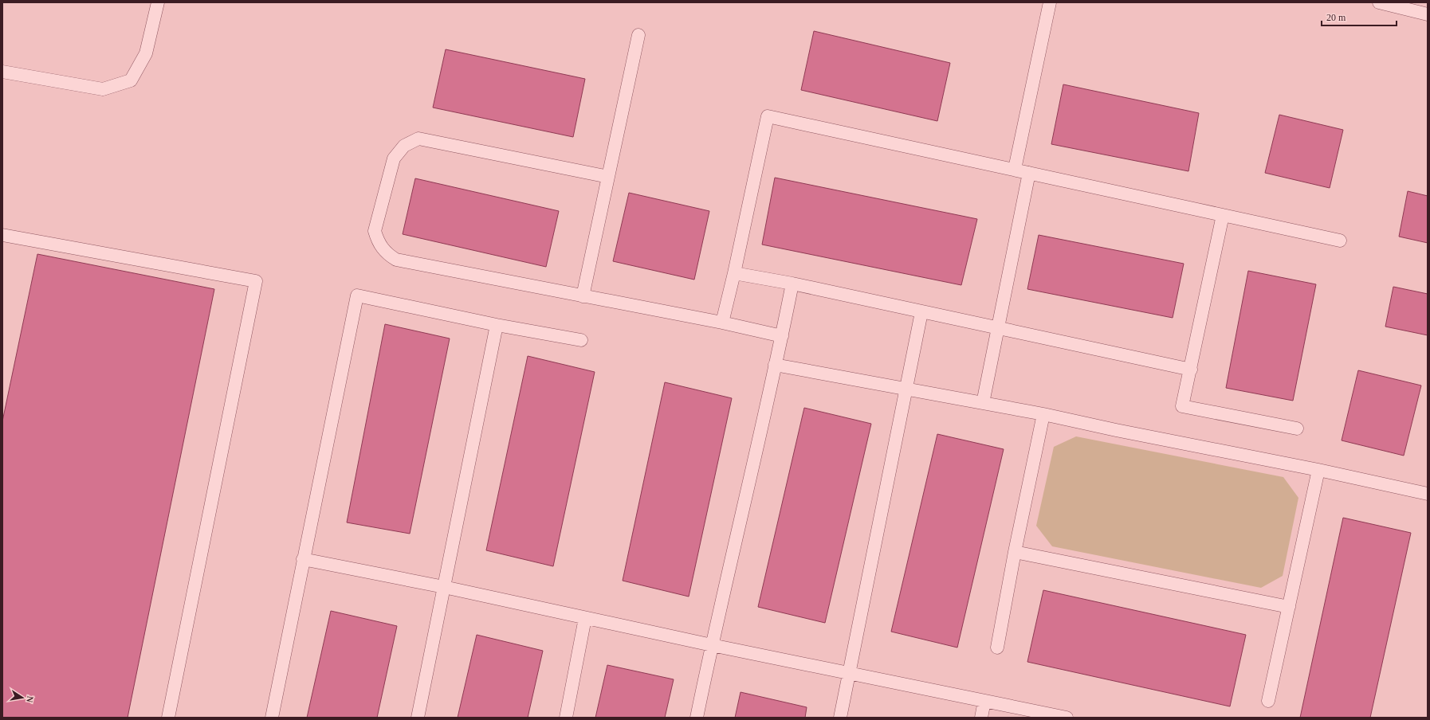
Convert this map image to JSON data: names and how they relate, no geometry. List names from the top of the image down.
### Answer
{
  "scale_bar": "20 m",
  "north": "right"
}
